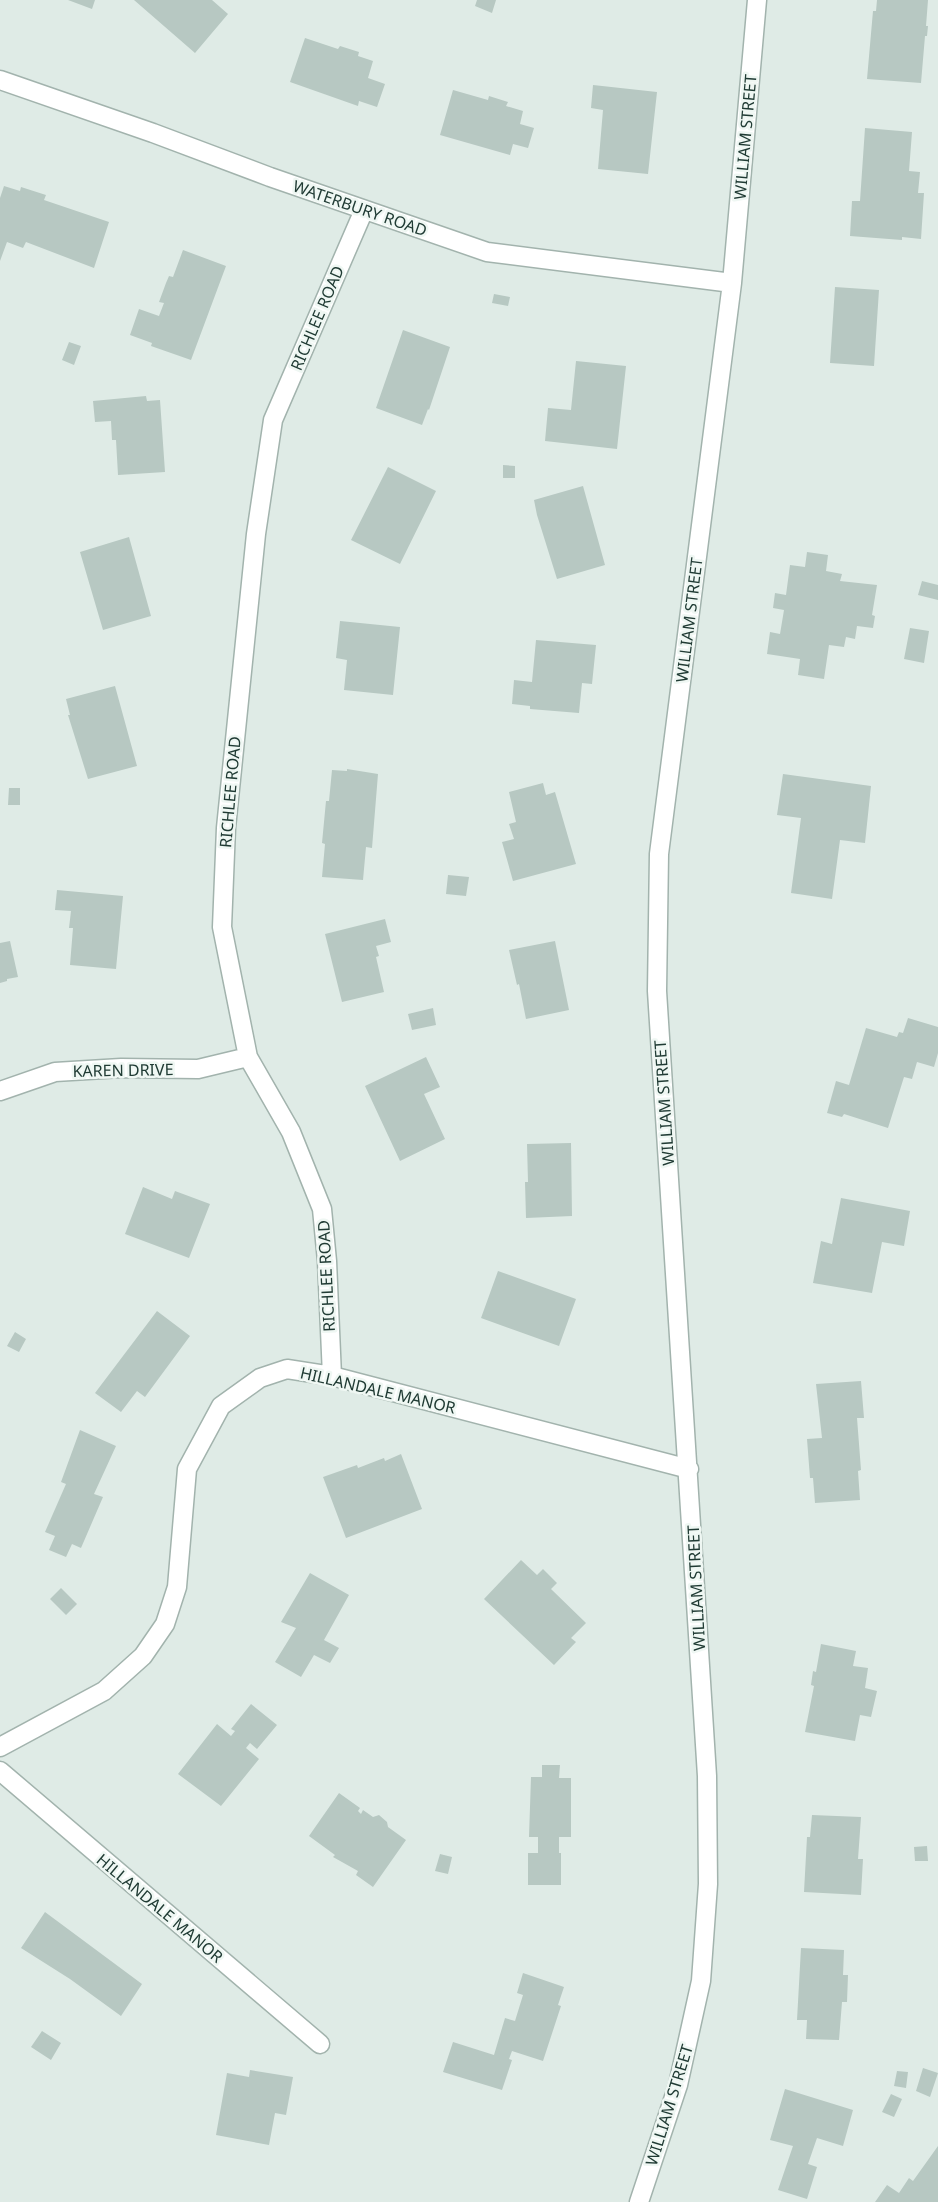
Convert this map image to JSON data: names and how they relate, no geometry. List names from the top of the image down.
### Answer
{
  "streets": {
    "street": [
      "WILLIAM STREET",
      "WATERBURY ROAD",
      "RICHLEE ROAD",
      "KAREN DRIVE",
      "HILLANDALE MANOR"
    ]
  },
  "crossings": [
    ["WILLIAM STREET", "WATERBURY ROAD"],
    ["WILLIAM STREET", "HILLANDALE MANOR"],
    ["WATERBURY ROAD", "RICHLEE ROAD"],
    ["RICHLEE ROAD", "KAREN DRIVE"],
    ["RICHLEE ROAD", "HILLANDALE MANOR"]
  ]
}
